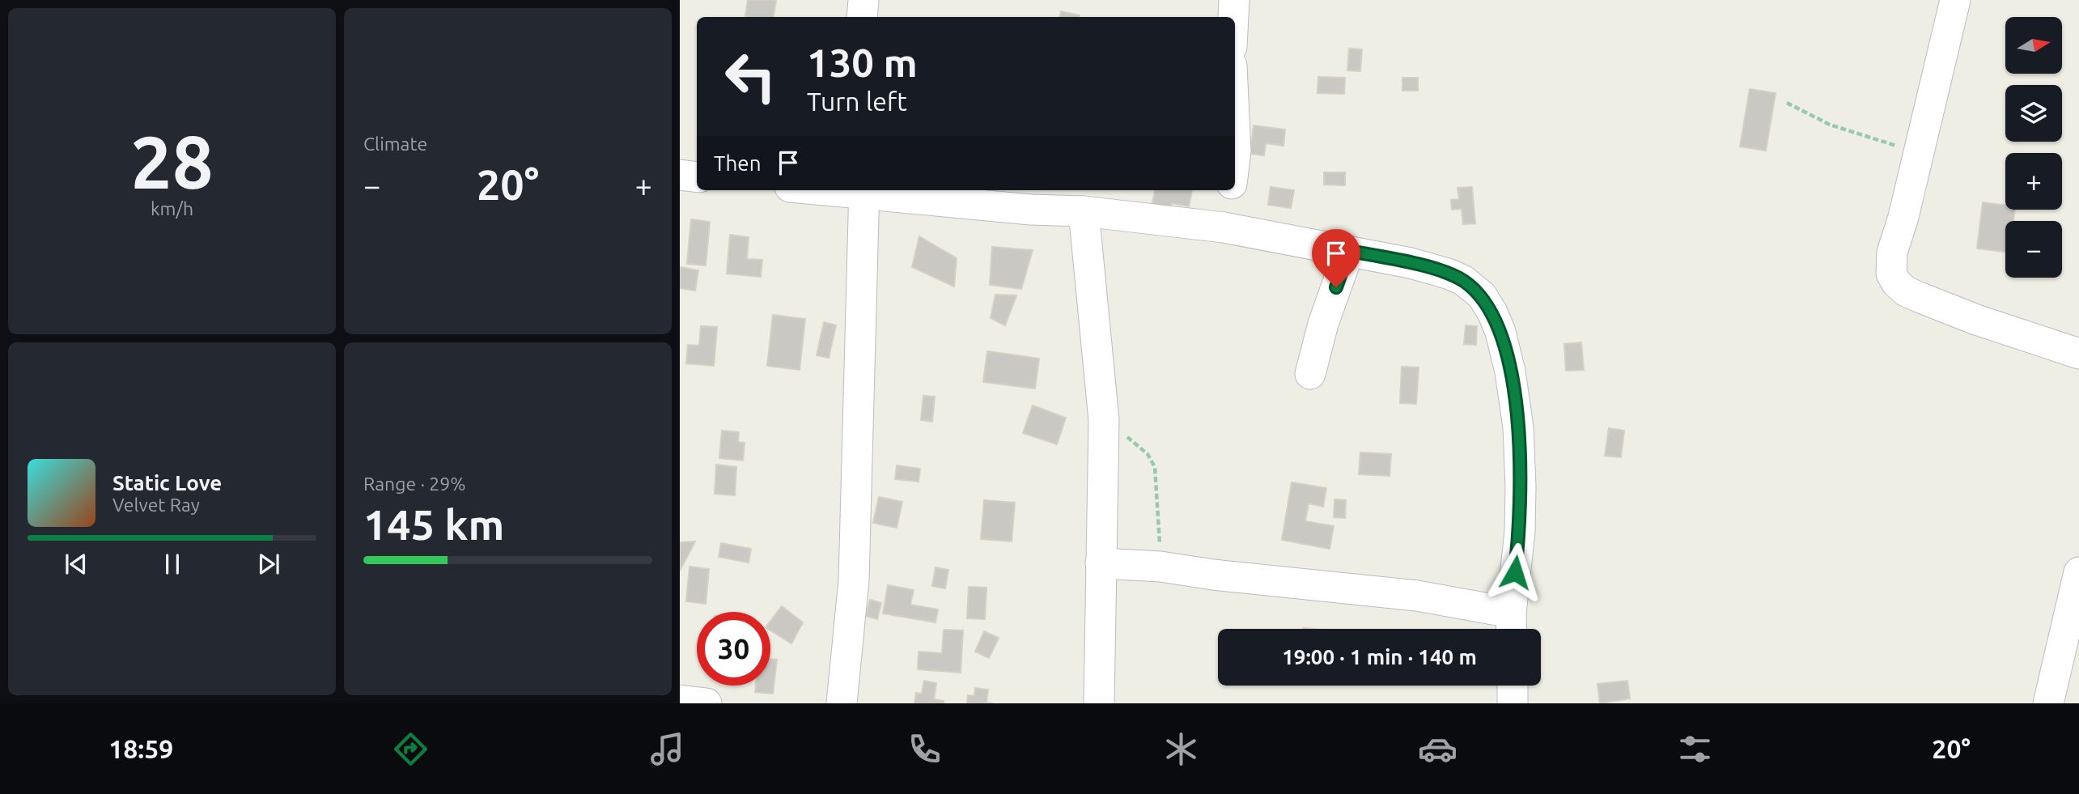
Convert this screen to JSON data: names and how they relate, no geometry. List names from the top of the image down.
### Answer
{
  "north": "right",
  "page": {
    "tile": [
      ["28", "km/h"],
      "Climate",
      ["Range · 29%", "145 km"]
    ],
    "map_buttons": ["+", "−"],
    "turn": ["130 m", "Turn left"],
    "then": "Then",
    "heat": ["−", "20°", "+"],
    "song": ["Static Love", "Velvet Ray"],
    "limit": "30",
    "trip": "19:00 · 1 min · 140 m",
    "tabs": ["18:59", "20°"]
  }
}
